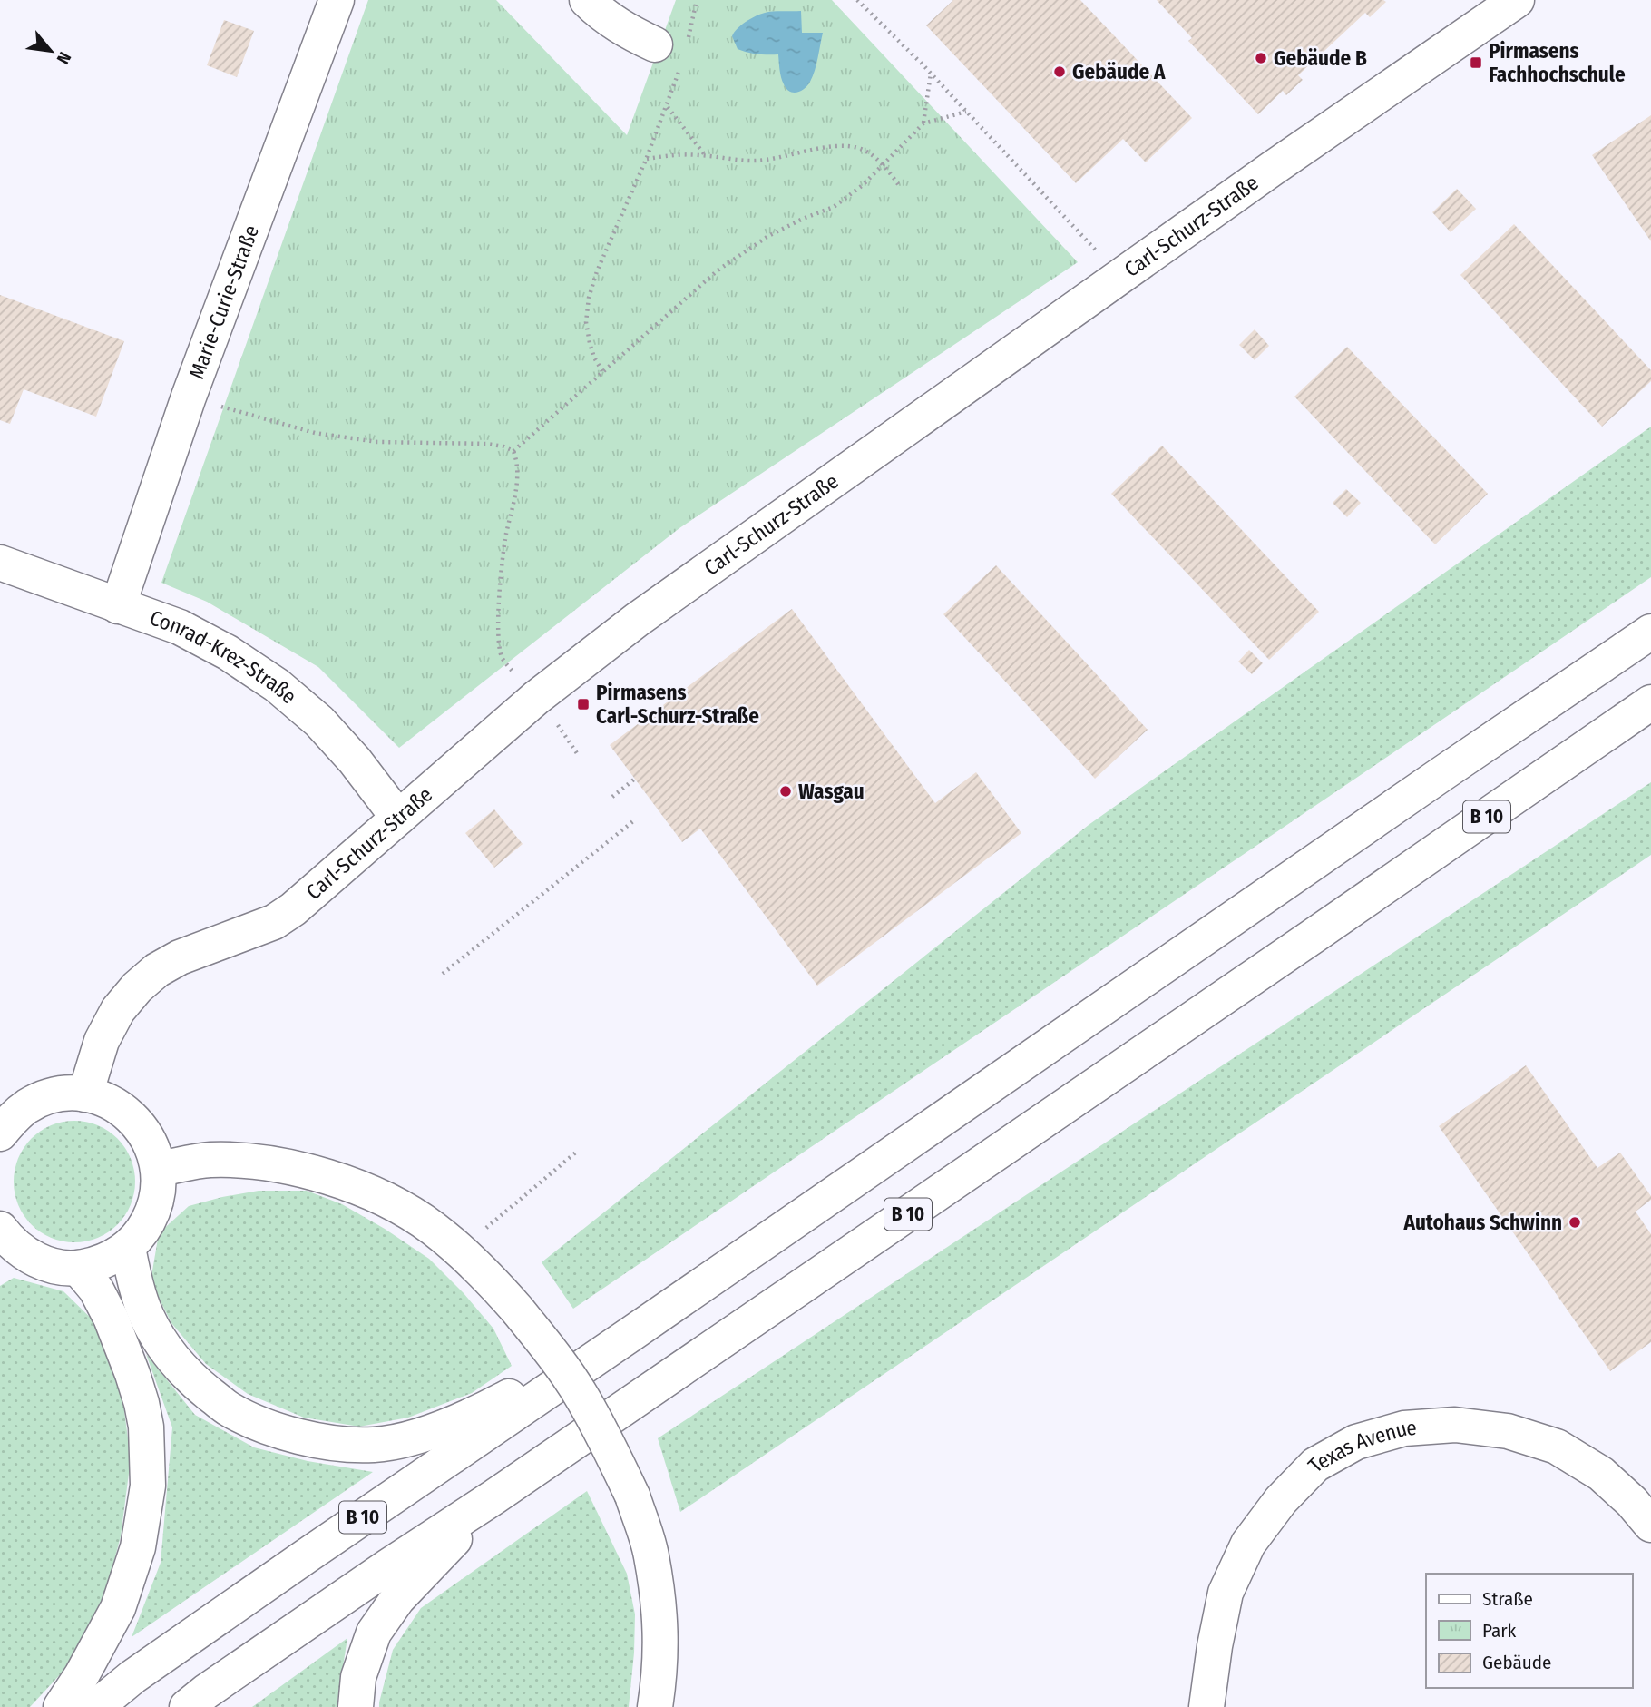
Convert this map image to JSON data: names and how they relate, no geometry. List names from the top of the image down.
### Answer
{
  "streets": {
    "main road": [
      "Carl-Schurz-Straße",
      "Marie-Curie-Straße",
      "Conrad-Krez-Straße",
      "B 10",
      "Texas Avenue"
    ]
  },
  "crossings": [
    ["Carl-Schurz-Straße", "Conrad-Krez-Straße"],
    ["Marie-Curie-Straße", "Conrad-Krez-Straße"]
  ],
  "places": {
    "other": [
      "Gebäude B",
      "Gebäude A",
      "Wasgau",
      "Autohaus Schwinn"
    ],
    "transit": ["Pirmasens Fachhochschule", "Pirmasens Carl-Schurz-Straße"]
  },
  "legend": ["Straße", "Park", "Gebäude"],
  "north": "bottom right"
}
